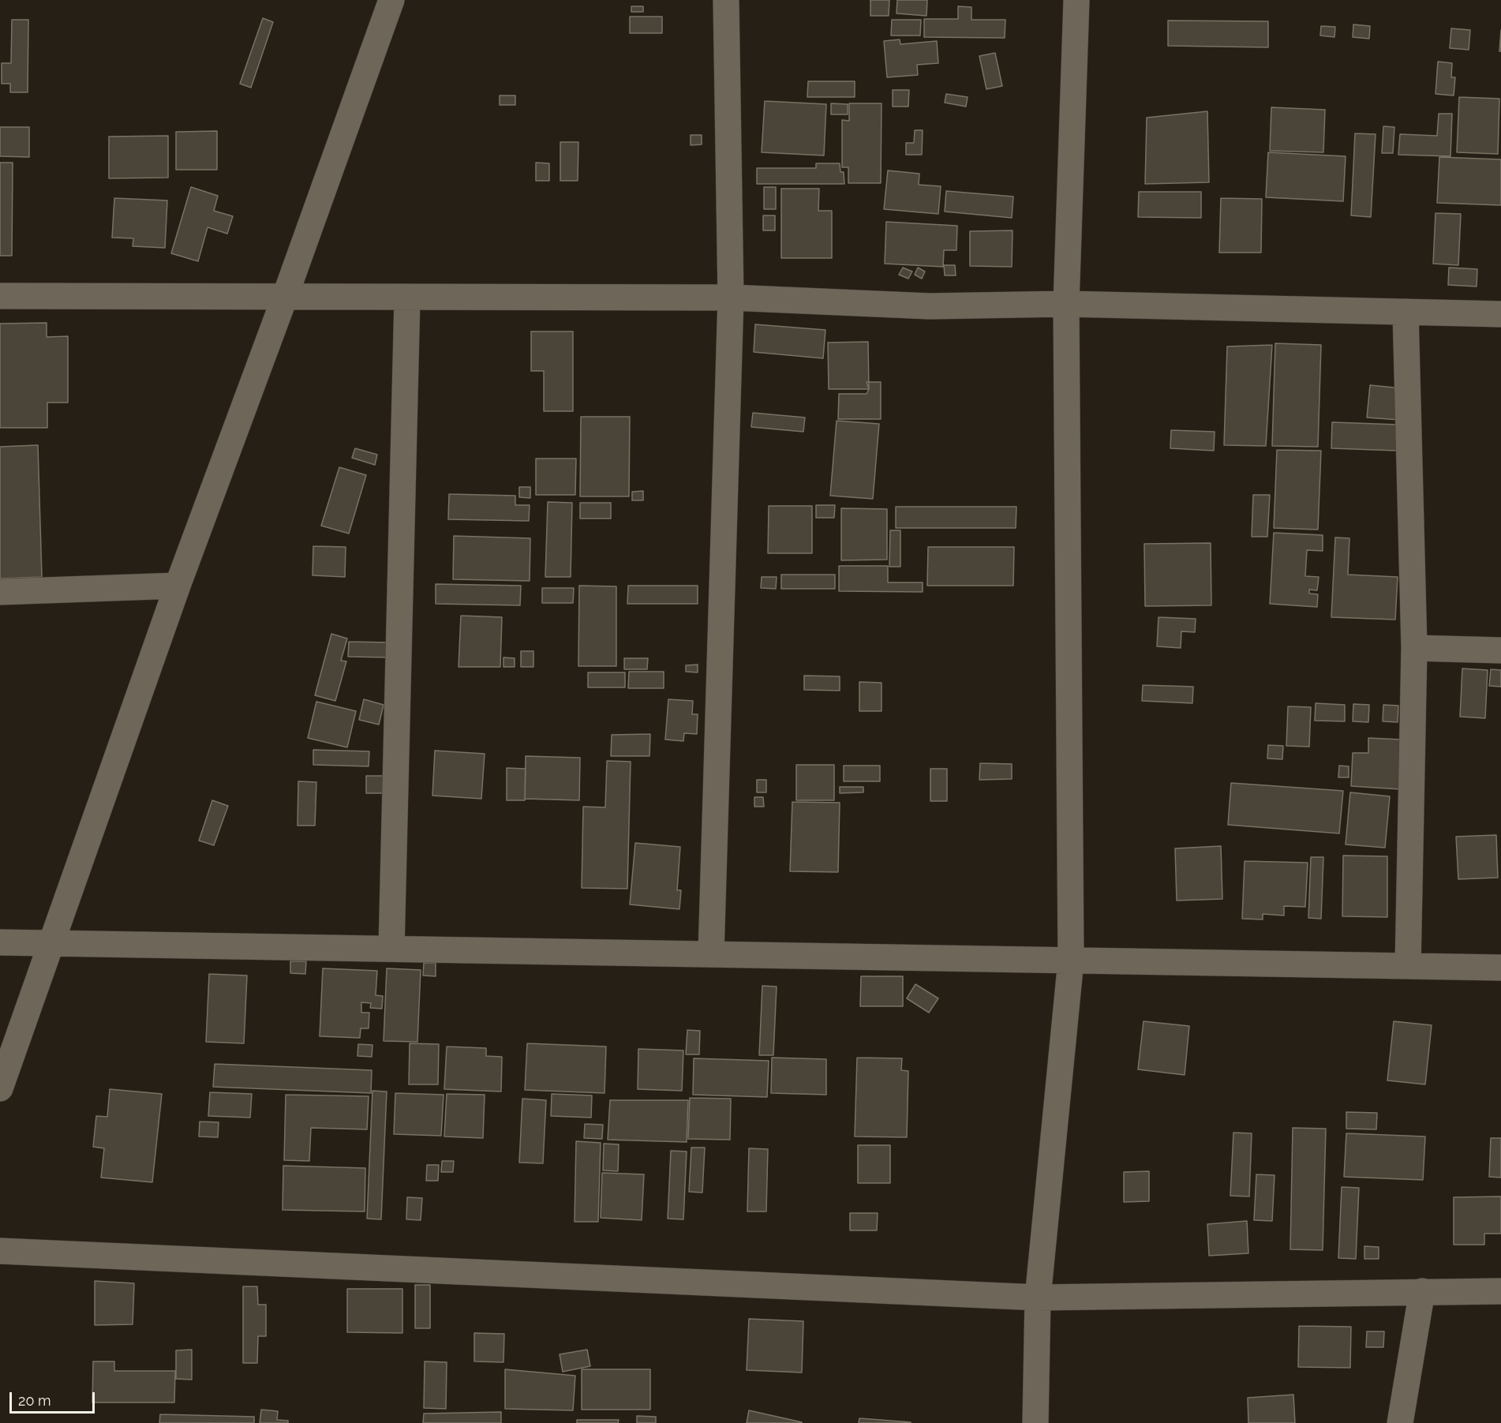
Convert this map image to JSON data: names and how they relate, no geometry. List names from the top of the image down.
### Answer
{
  "scale_bar": "20 m"
}
